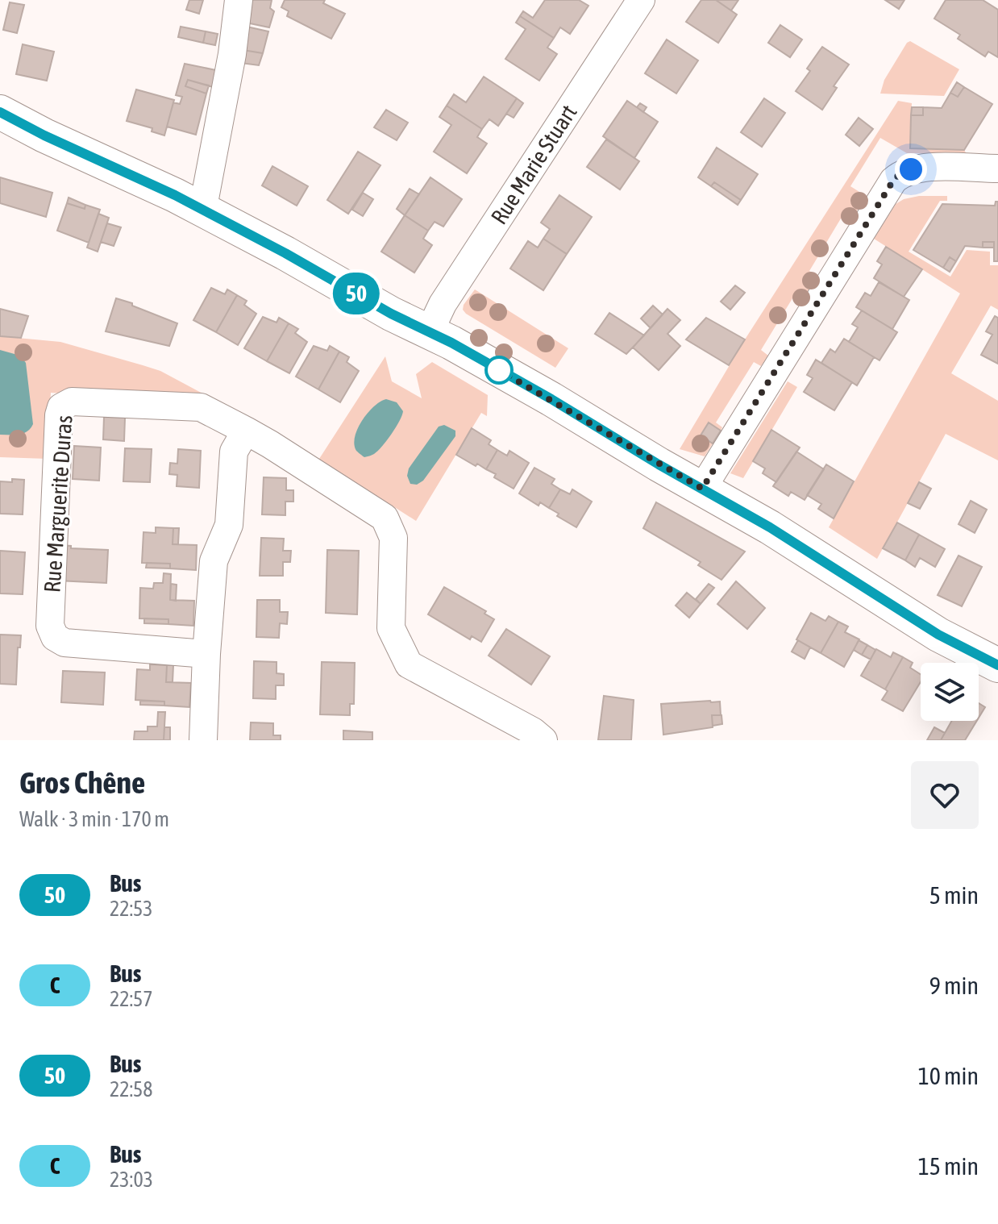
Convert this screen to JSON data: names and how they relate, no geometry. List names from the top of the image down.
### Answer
{
  "streets": {
    "street": ["Rue Marie Stuart", "Rue Marguerite Duras"]
  },
  "lines": ["bus line 50"],
  "page": {
    "on_map": "50",
    "heading": ["Gros Chêne", "Walk · 3 min · 170 m"],
    "list": [
      {
        "mark": "50",
        "name": "Bus",
        "note": "22:53",
        "value": "5 min"
      },
      {
        "mark": "C",
        "name": "Bus",
        "note": "22:57",
        "value": "9 min"
      },
      {
        "mark": "50",
        "name": "Bus",
        "note": "22:58",
        "value": "10 min"
      },
      {
        "mark": "C",
        "name": "Bus",
        "note": "23:03",
        "value": "15 min"
      }
    ]
  }
}
